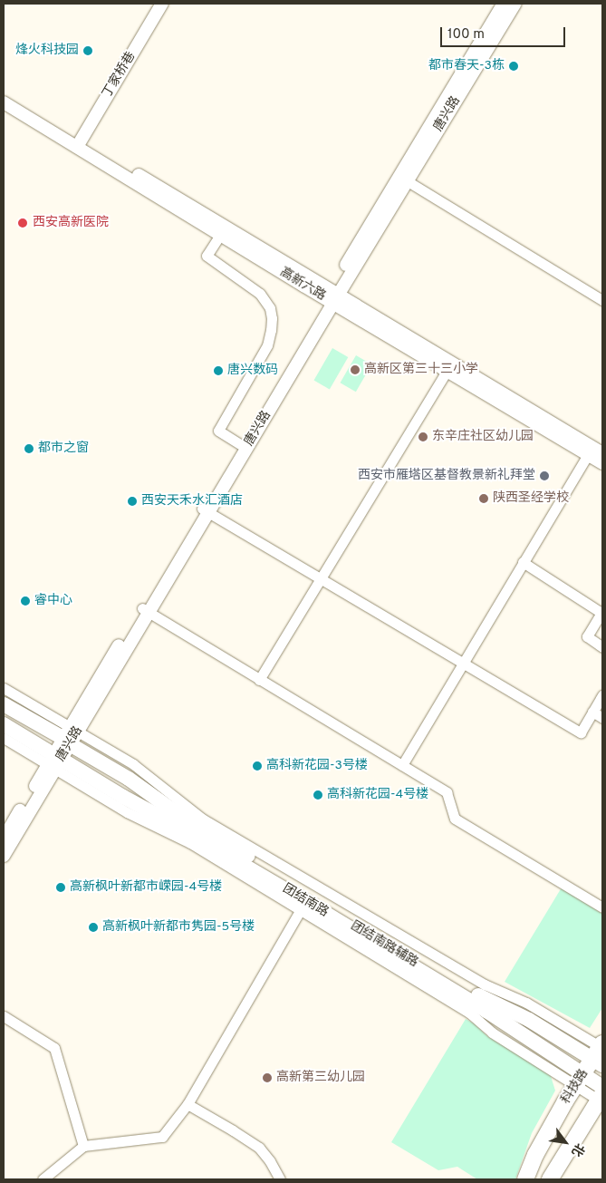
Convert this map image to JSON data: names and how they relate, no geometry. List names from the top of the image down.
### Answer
{
  "streets": {
    "main road": ["团结南路", "科技路"],
    "street": ["丁家桥巷", "唐兴路", "高新六路"]
  },
  "crossings": [
    ["丁家桥巷", "高新六路"],
    ["唐兴路", "高新六路"],
    ["唐兴路", "团结南路"],
    ["团结南路", "科技路"]
  ],
  "places": [
    "烽火科技园",
    "都市春天-3栋",
    "西安高新医院",
    "高新区第三十三小学",
    "唐兴数码",
    "东辛庄社区幼儿园",
    "都市之窗",
    "西安市雁塔区基督教景新礼拜堂",
    "陕西圣经学校",
    "西安天禾水汇酒店",
    "睿中心",
    "高科新花园-3号楼",
    "高科新花园-4号楼",
    "高新·枫叶新都市嵘园-4号楼",
    "高新·枫叶新都市隽园-5号楼",
    "高新第三幼儿园"
  ],
  "scale_bar": "100 m",
  "north": "bottom right"
}
